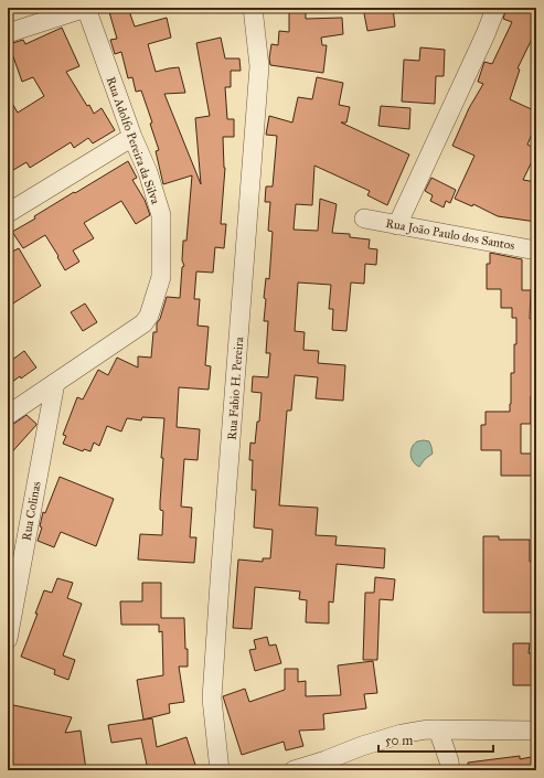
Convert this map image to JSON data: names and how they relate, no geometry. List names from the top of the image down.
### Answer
{
  "streets": {
    "street": [
      "Rua Adolfo Pereira da Silva",
      "Rua João Paulo dos Santos",
      "Rua Fabio H. Pereira",
      "Rua Colinas"
    ]
  },
  "crossings": [
    ["Rua Adolfo Pereira da Silva", "Rua Colinas"]
  ],
  "scale_bar": "50 m"
}
